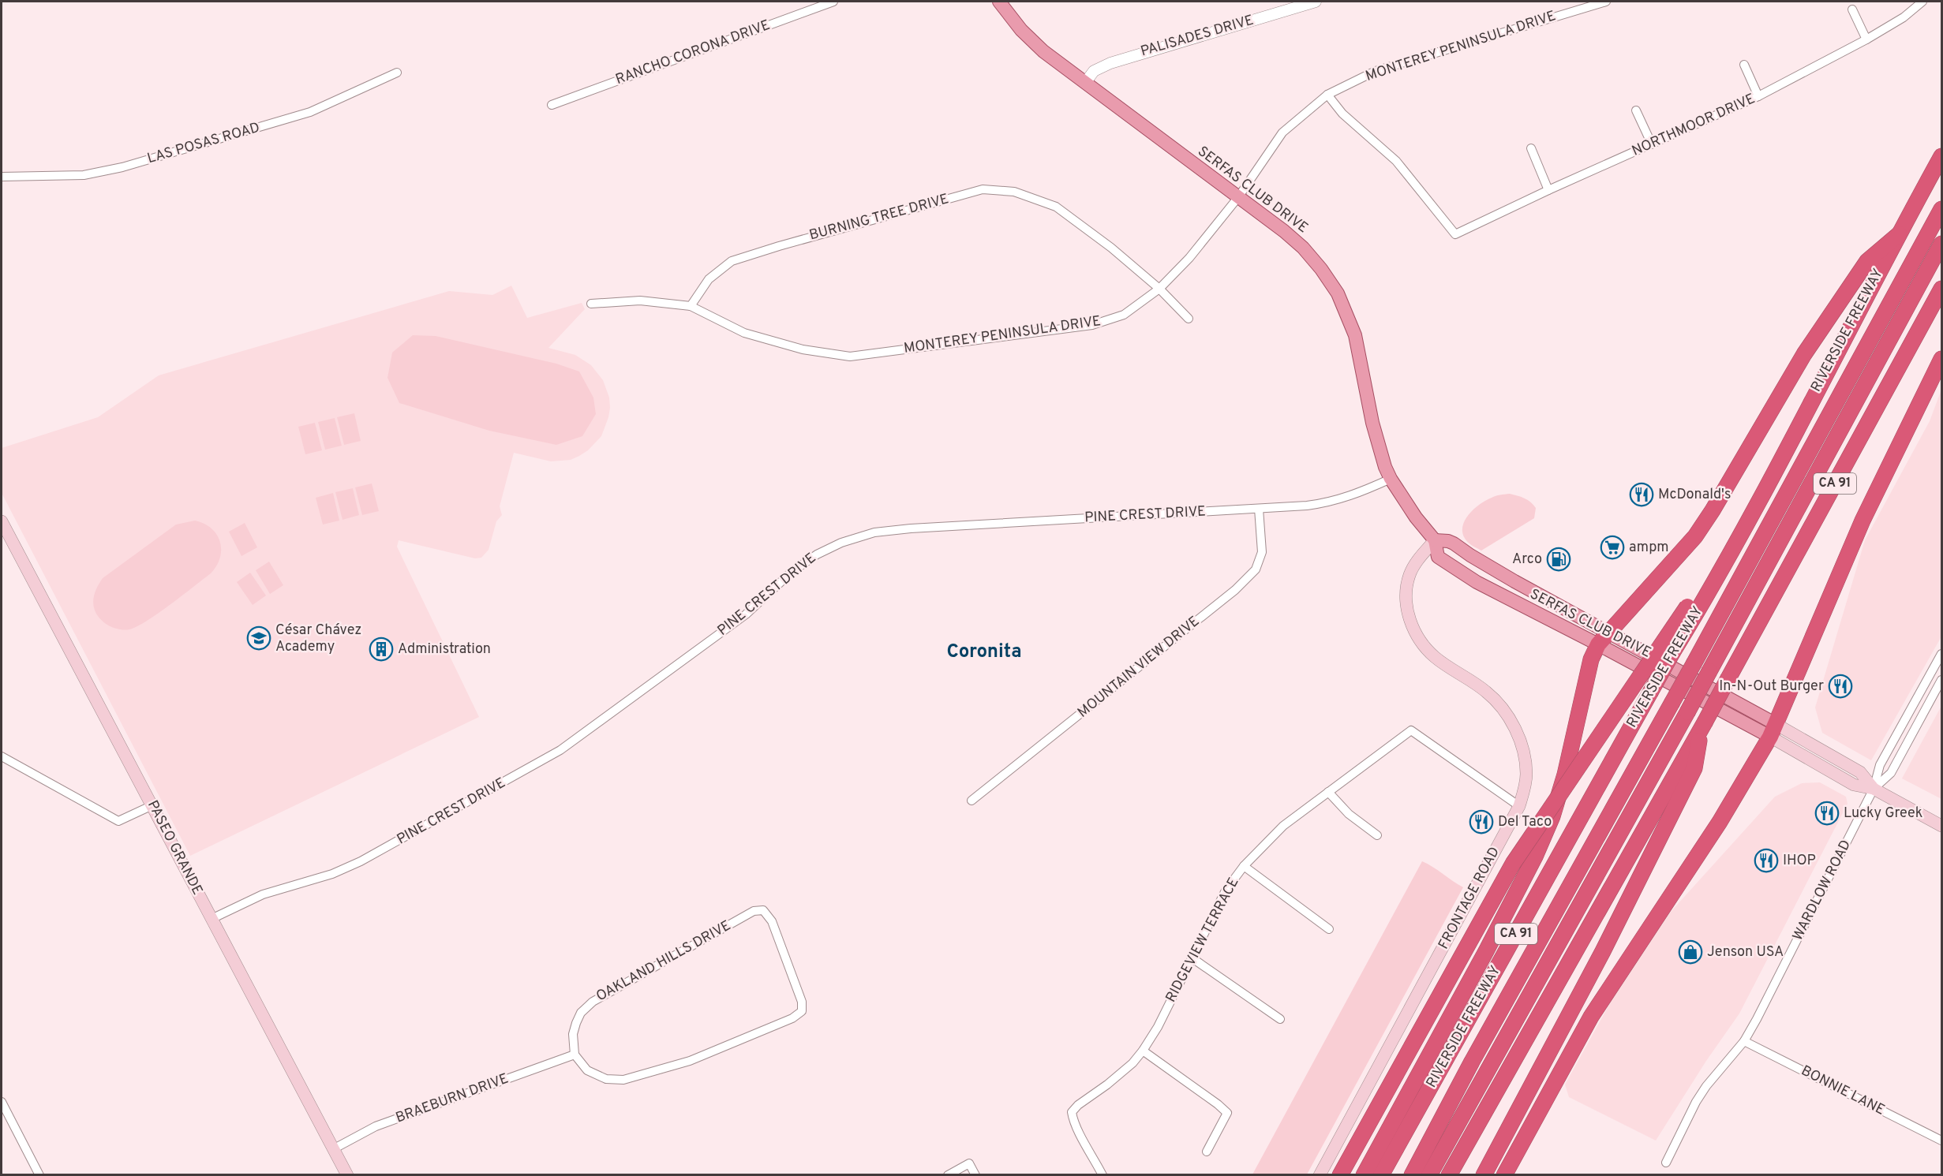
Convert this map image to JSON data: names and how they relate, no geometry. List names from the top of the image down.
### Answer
{
  "streets": {
    "highway": ["RIVERSIDE FREEWAY", "CA 91"],
    "main road": ["SERFAS CLUB DRIVE", "PASEO GRANDE", "FRONTAGE ROAD"],
    "street": [
      "PALISADES DRIVE",
      "MONTEREY PENINSULA DRIVE",
      "RANCHO CORONA DRIVE",
      "NORTHMOOR DRIVE",
      "LAS POSAS ROAD",
      "BURNING TREE DRIVE",
      "PINE CREST DRIVE",
      "MOUNTAIN VIEW DRIVE",
      "WARDLOW ROAD",
      "RIDGEVIEW TERRACE",
      "OAKLAND HILLS DRIVE",
      "BONNIE LANE",
      "BRAEBURN DRIVE"
    ]
  },
  "crossings": [
    ["PALISADES DRIVE", "SERFAS CLUB DRIVE"],
    ["MONTEREY PENINSULA DRIVE", "NORTHMOOR DRIVE"],
    ["MONTEREY PENINSULA DRIVE", "SERFAS CLUB DRIVE"],
    ["MONTEREY PENINSULA DRIVE", "BURNING TREE DRIVE"],
    ["SERFAS CLUB DRIVE", "PINE CREST DRIVE"],
    ["SERFAS CLUB DRIVE", "WARDLOW ROAD"],
    ["SERFAS CLUB DRIVE", "FRONTAGE ROAD"],
    ["PINE CREST DRIVE", "MOUNTAIN VIEW DRIVE"],
    ["PINE CREST DRIVE", "PASEO GRANDE"],
    ["PASEO GRANDE", "BRAEBURN DRIVE"],
    ["WARDLOW ROAD", "BONNIE LANE"],
    ["FRONTAGE ROAD", "RIDGEVIEW TERRACE"],
    ["OAKLAND HILLS DRIVE", "BRAEBURN DRIVE"]
  ],
  "districts": ["Coronita"],
  "places": {
    "restaurant": [
      "McDonald's",
      "In-N-Out Burger",
      "Lucky Greek",
      "Del Taco",
      "IHOP"
    ],
    "supermarket": ["ampm"],
    "fuel station": ["Arco"],
    "school or university": ["César Chávez Academy"],
    "building": ["Administration"],
    "shop": ["Jenson USA"]
  }
}
